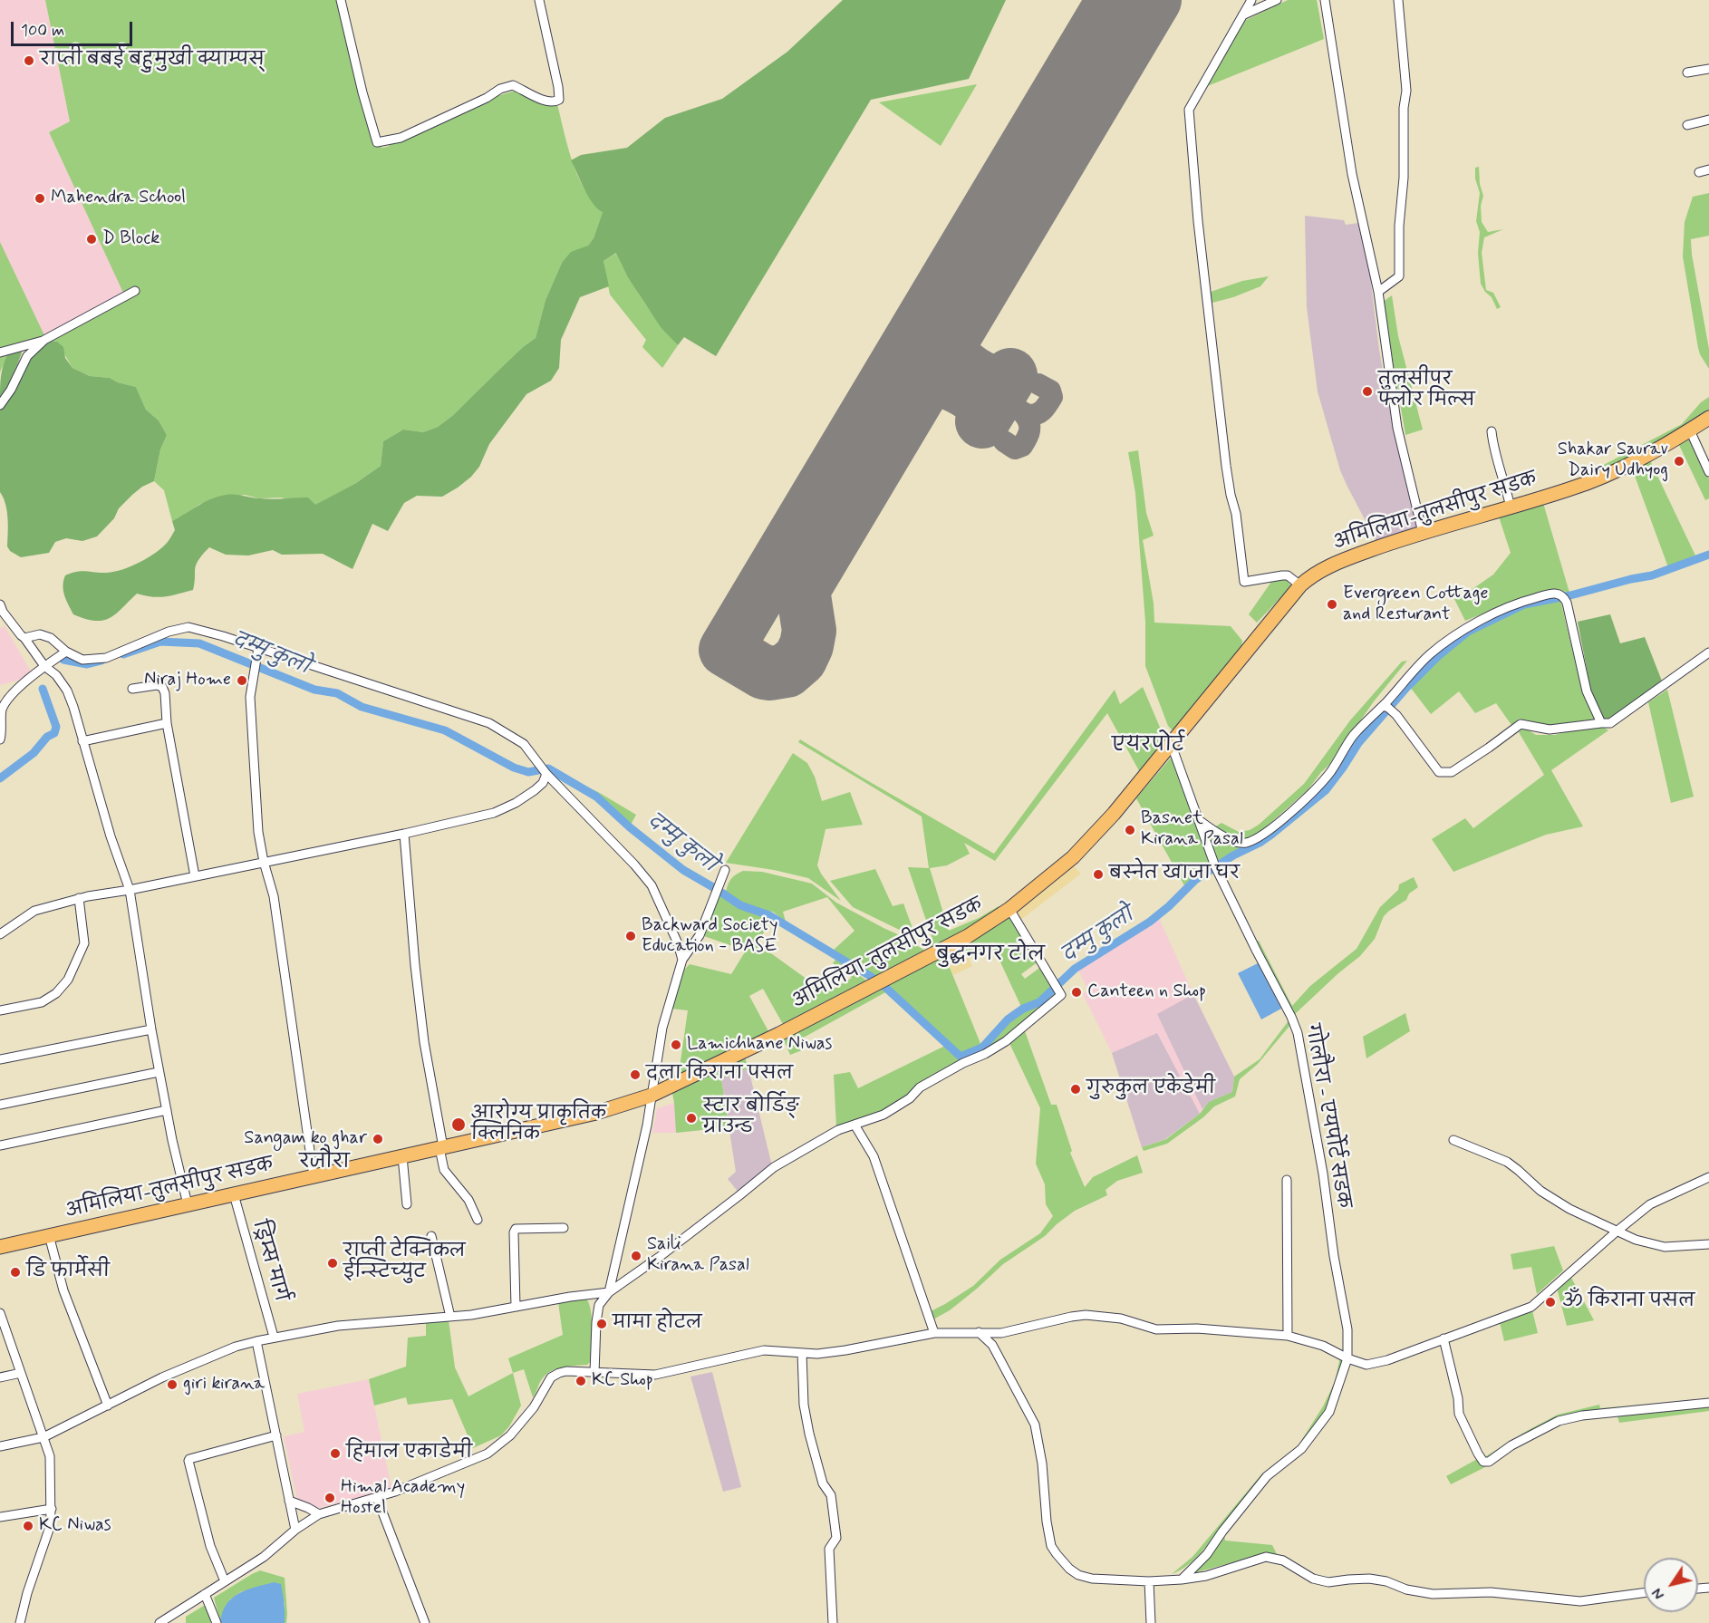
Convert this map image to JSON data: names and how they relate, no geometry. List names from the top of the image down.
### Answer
{
  "streets": {
    "main road": ["अमिलिया-तुलसीपुर सडक"],
    "street": ["गोलौरा - एयर्पोर्ट सडक", "ड्रिम्स मार्ग"]
  },
  "crossings": [
    ["अमिलिया-तुलसीपुर सडक", "गोलौरा - एयर्पोर्ट सडक"],
    ["अमिलिया-तुलसीपुर सडक", "ड्रिम्स मार्ग"]
  ],
  "districts": ["एयरपोर्ट", "बुद्धनगर टोल", "रजौरा"],
  "water": ["दम्मु कुलो"],
  "places": [
    "राप्ती बबई बहुमुखी क्याम्पस्",
    "Mahendra School",
    "D Block",
    "तुलसीपुर फ्लोर मिल्स",
    "Shakar Saurav Dairy Udhyog",
    "Evergreen Cottage and Resturant",
    "Niraj Home",
    "Basnet Kirana Pasal",
    "बस्‍नेत खाजा घर",
    "Backward Society Education - BASE",
    "Canteen n Shop",
    "Lamichhane Niwas",
    "दला किराना पसल",
    "गुरुकुल एकेडेमी",
    "स्टार बोर्डिङ् ग्राउन्ड",
    "आरोग्य प्राकृतिक क्लिनिक",
    "Sangam ko ghar",
    "Saili Kirana Pasal",
    "राप्ती टेक्निकल ईन्स्टिच्युट",
    "डि फार्मेसी",
    "ॐ किराना पसल",
    "मामा होटल",
    "KC Shop",
    "giri kirana",
    "हिमाल एकाडेमी",
    "Himal Academy Hostel",
    "KC Niwas"
  ],
  "scale_bar": "100 m",
  "north": "bottom left"
}
